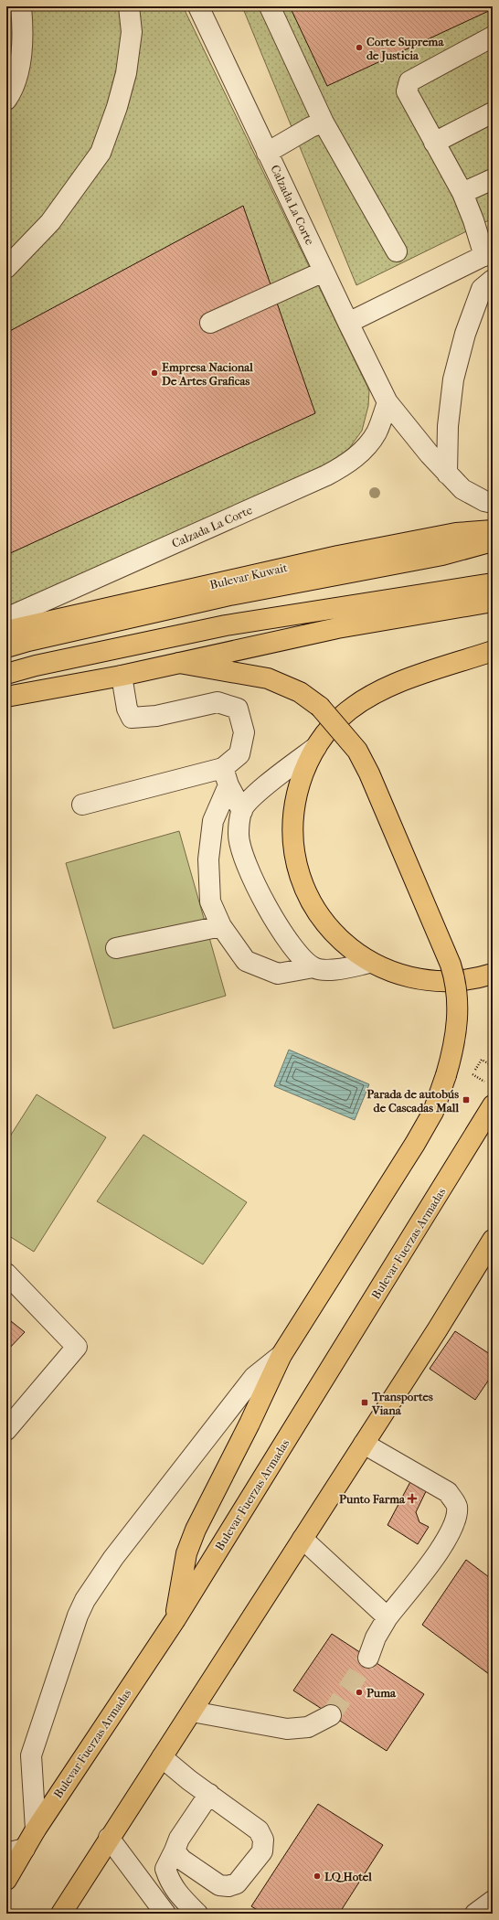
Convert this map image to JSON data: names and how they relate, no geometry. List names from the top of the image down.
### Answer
{
  "streets": {
    "main road": ["Bulevar Kuwait", "Bulevar Fuerzas Armadas"],
    "street": ["Calzada La Corte"]
  },
  "places": {
    "other": [
      "Corte Suprema de Justicia",
      "Empresa Nacional De Artes Graficas",
      "Puma",
      "LQ Hotel"
    ],
    "transit": ["Parada de autobús de Cascadas Mall", "Transportes Viana"],
    "health": ["Punto Farma"]
  }
}
